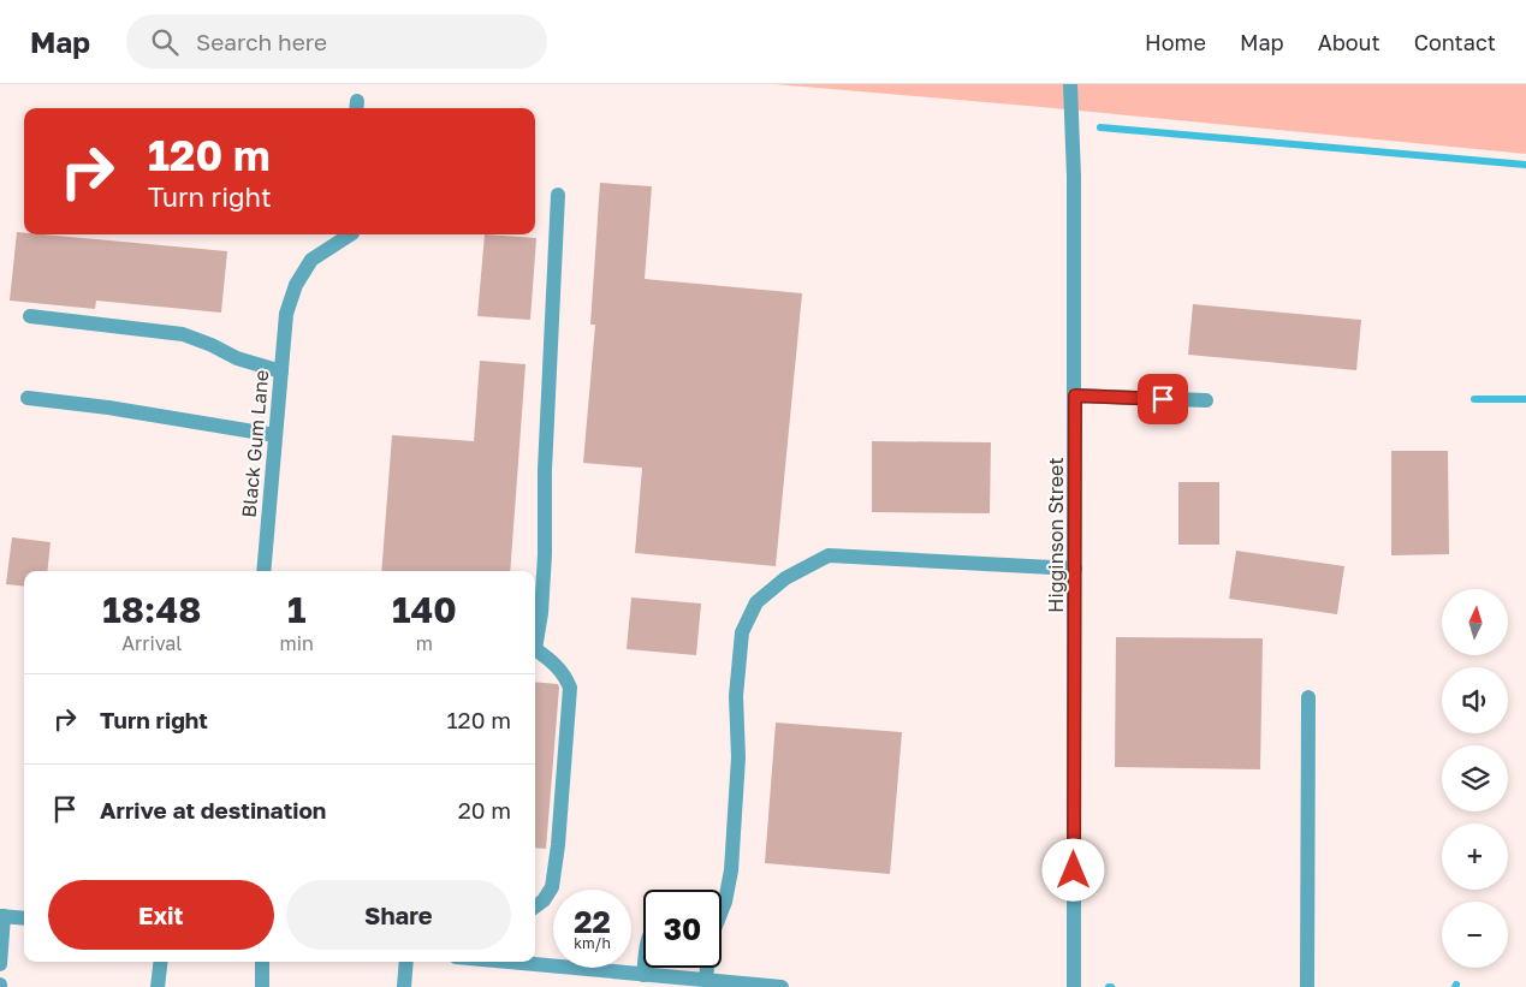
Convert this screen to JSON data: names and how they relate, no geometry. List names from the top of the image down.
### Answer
{
  "streets": {
    "street": ["Black Gum Lane", "Higginson Street"]
  },
  "north": "top",
  "page": {
    "header": "Map",
    "search": "Search here",
    "nav": [
      "Home",
      "Map",
      "About",
      "Contact"
    ],
    "turn": ["120 m", "Turn right"],
    "eta": [
      "18:48",
      "Arrival",
      "1",
      "min",
      "140",
      "m"
    ],
    "map_buttons": ["+", "−"],
    "list": [
      {
        "name": "Turn right",
        "value": "120 m"
      },
      {
        "name": "Arrive at destination",
        "value": "20 m"
      }
    ],
    "buttons": ["Exit", "Share"],
    "speed": "22 km/h",
    "limit": "30"
  }
}
